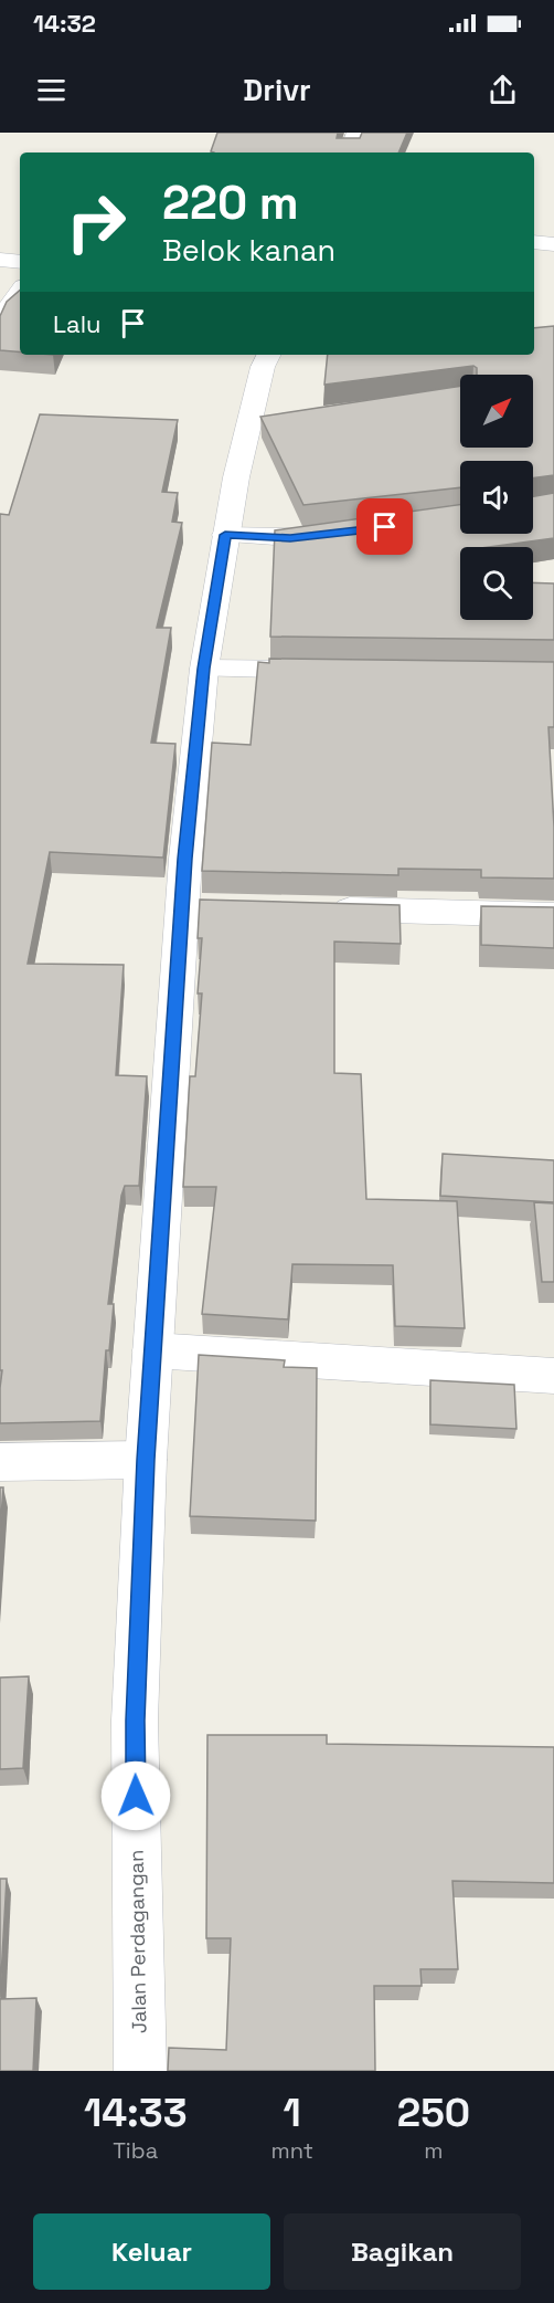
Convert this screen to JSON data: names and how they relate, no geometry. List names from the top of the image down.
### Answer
{
  "streets": {
    "street": ["Jalan Perdagangan"]
  },
  "north": "top right",
  "page": {
    "status": "14:32",
    "header": "Drivr",
    "turn": ["220 m", "Belok kanan"],
    "then": "Lalu",
    "eta": [
      "14:33",
      "Tiba",
      "1",
      "mnt",
      "250",
      "m"
    ],
    "buttons": ["Keluar", "Bagikan"]
  }
}
